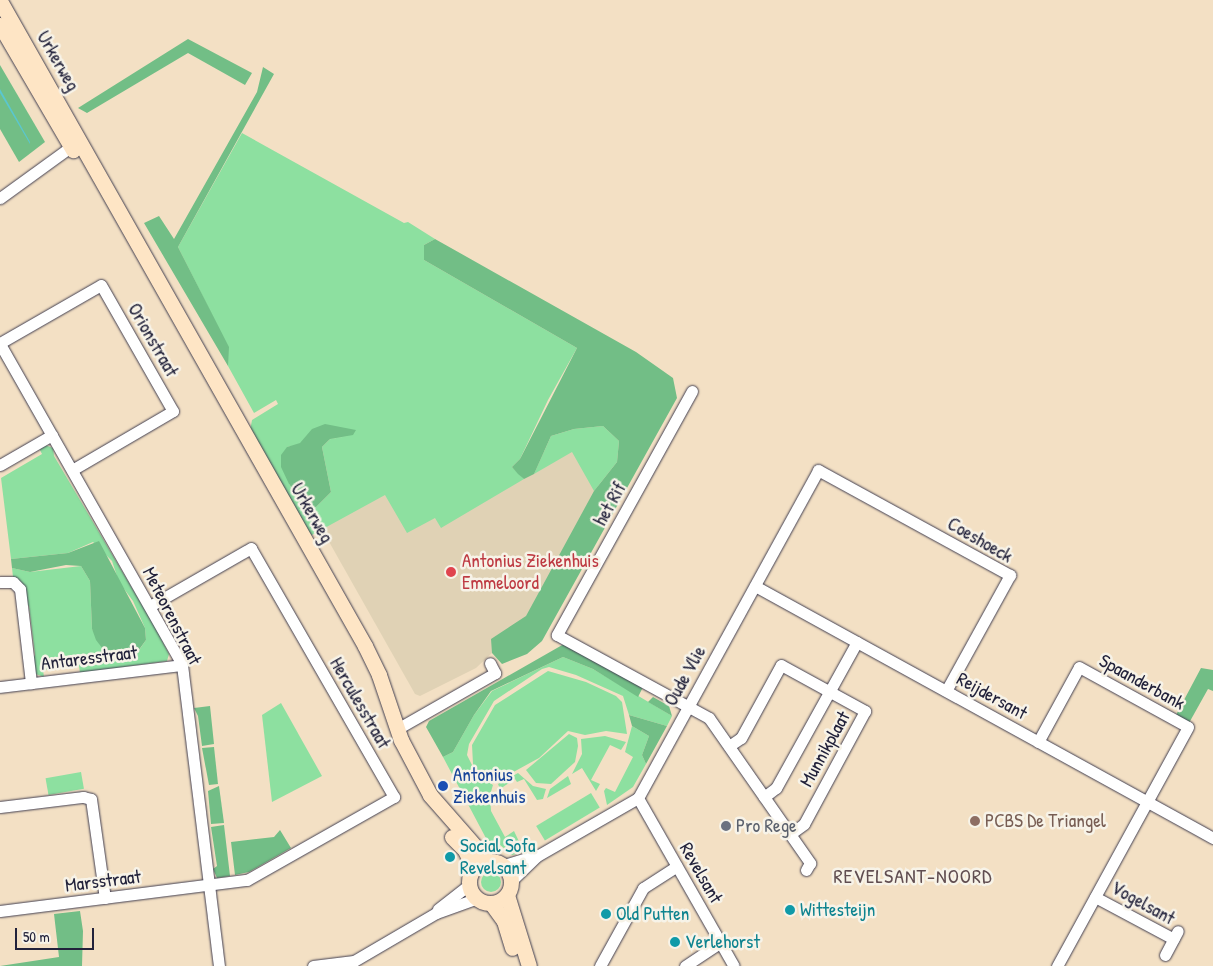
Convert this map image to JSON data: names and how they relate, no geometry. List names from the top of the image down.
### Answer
{
  "streets": {
    "main road": ["Urkerweg"],
    "street": [
      "Orionstraat",
      "het Rif",
      "Coeshoeck",
      "Meteorenstraat",
      "Antaresstraat",
      "Oude Vlie",
      "Spaanderbank",
      "Reijdersant",
      "Herculesstraat",
      "Munnikplaat",
      "Revelsant",
      "Marsstraat",
      "Vogelsant"
    ]
  },
  "crossings": [
    ["Orionstraat", "Meteorenstraat"],
    ["het Rif", "Oude Vlie"],
    ["Coeshoeck", "Oude Vlie"],
    ["Coeshoeck", "Reijdersant"],
    ["Meteorenstraat", "Antaresstraat"],
    ["Meteorenstraat", "Herculesstraat"],
    ["Meteorenstraat", "Marsstraat"],
    ["Oude Vlie", "Reijdersant"],
    ["Oude Vlie", "Revelsant"],
    ["Spaanderbank", "Reijdersant"],
    ["Spaanderbank", "Vogelsant"],
    ["Reijdersant", "Munnikplaat"],
    ["Reijdersant", "Vogelsant"],
    ["Herculesstraat", "Marsstraat"]
  ],
  "districts": ["REVELSANT-NOORD"],
  "places": [
    "Antonius Ziekenhuis Emmeloord",
    "Antonius Ziekenhuis",
    "PCBS De Triangel",
    "Pro Rege",
    "Social Sofa Revelsant",
    "Wittesteijn",
    "Old Putten",
    "Verlehorst"
  ],
  "scale_bar": "50 m"
}
